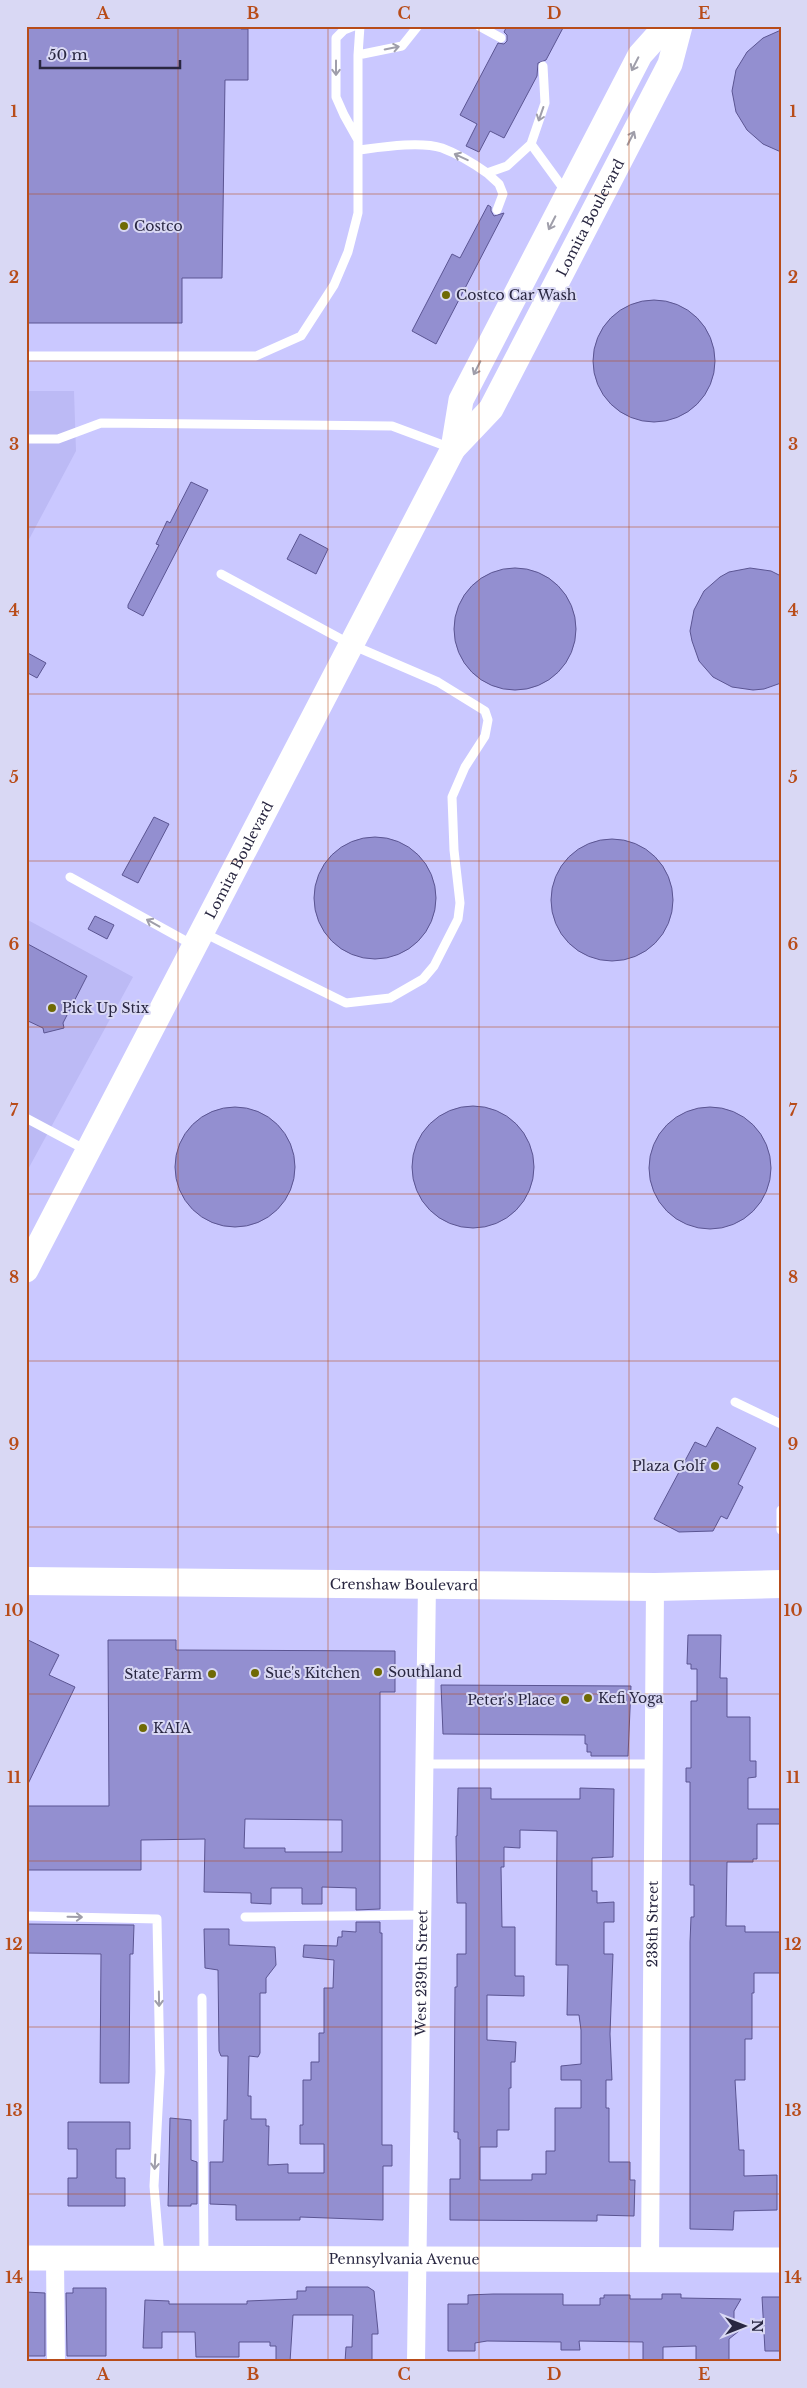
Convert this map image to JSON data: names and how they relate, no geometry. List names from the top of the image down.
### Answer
{
  "streets": {
    "main road": ["Lomita Boulevard", "Crenshaw Boulevard", "Pennsylvania Avenue"],
    "street": ["238th Street", "West 239th Street"]
  },
  "crossings": [
    ["Crenshaw Boulevard", "238th Street"],
    ["Crenshaw Boulevard", "West 239th Street"],
    ["238th Street", "Pennsylvania Avenue"],
    ["West 239th Street", "Pennsylvania Avenue"]
  ],
  "places": [
    "Costco",
    "Costco Car Wash",
    "Pick Up Stix",
    "Plaza Golf",
    "Southland",
    "Sue's Kitchen",
    "State Farm",
    "Kefi Yoga",
    "Peter's Place",
    "KAIA"
  ],
  "scale_bar": "50 m",
  "north": "right",
  "grid": {
    "columns": [
      "A",
      "B",
      "C",
      "D",
      "E"
    ],
    "rows": [
      "1",
      "2",
      "3",
      "4",
      "5",
      "6",
      "7",
      "8",
      "9",
      "10",
      "11",
      "12",
      "13",
      "14"
    ]
  }
}
